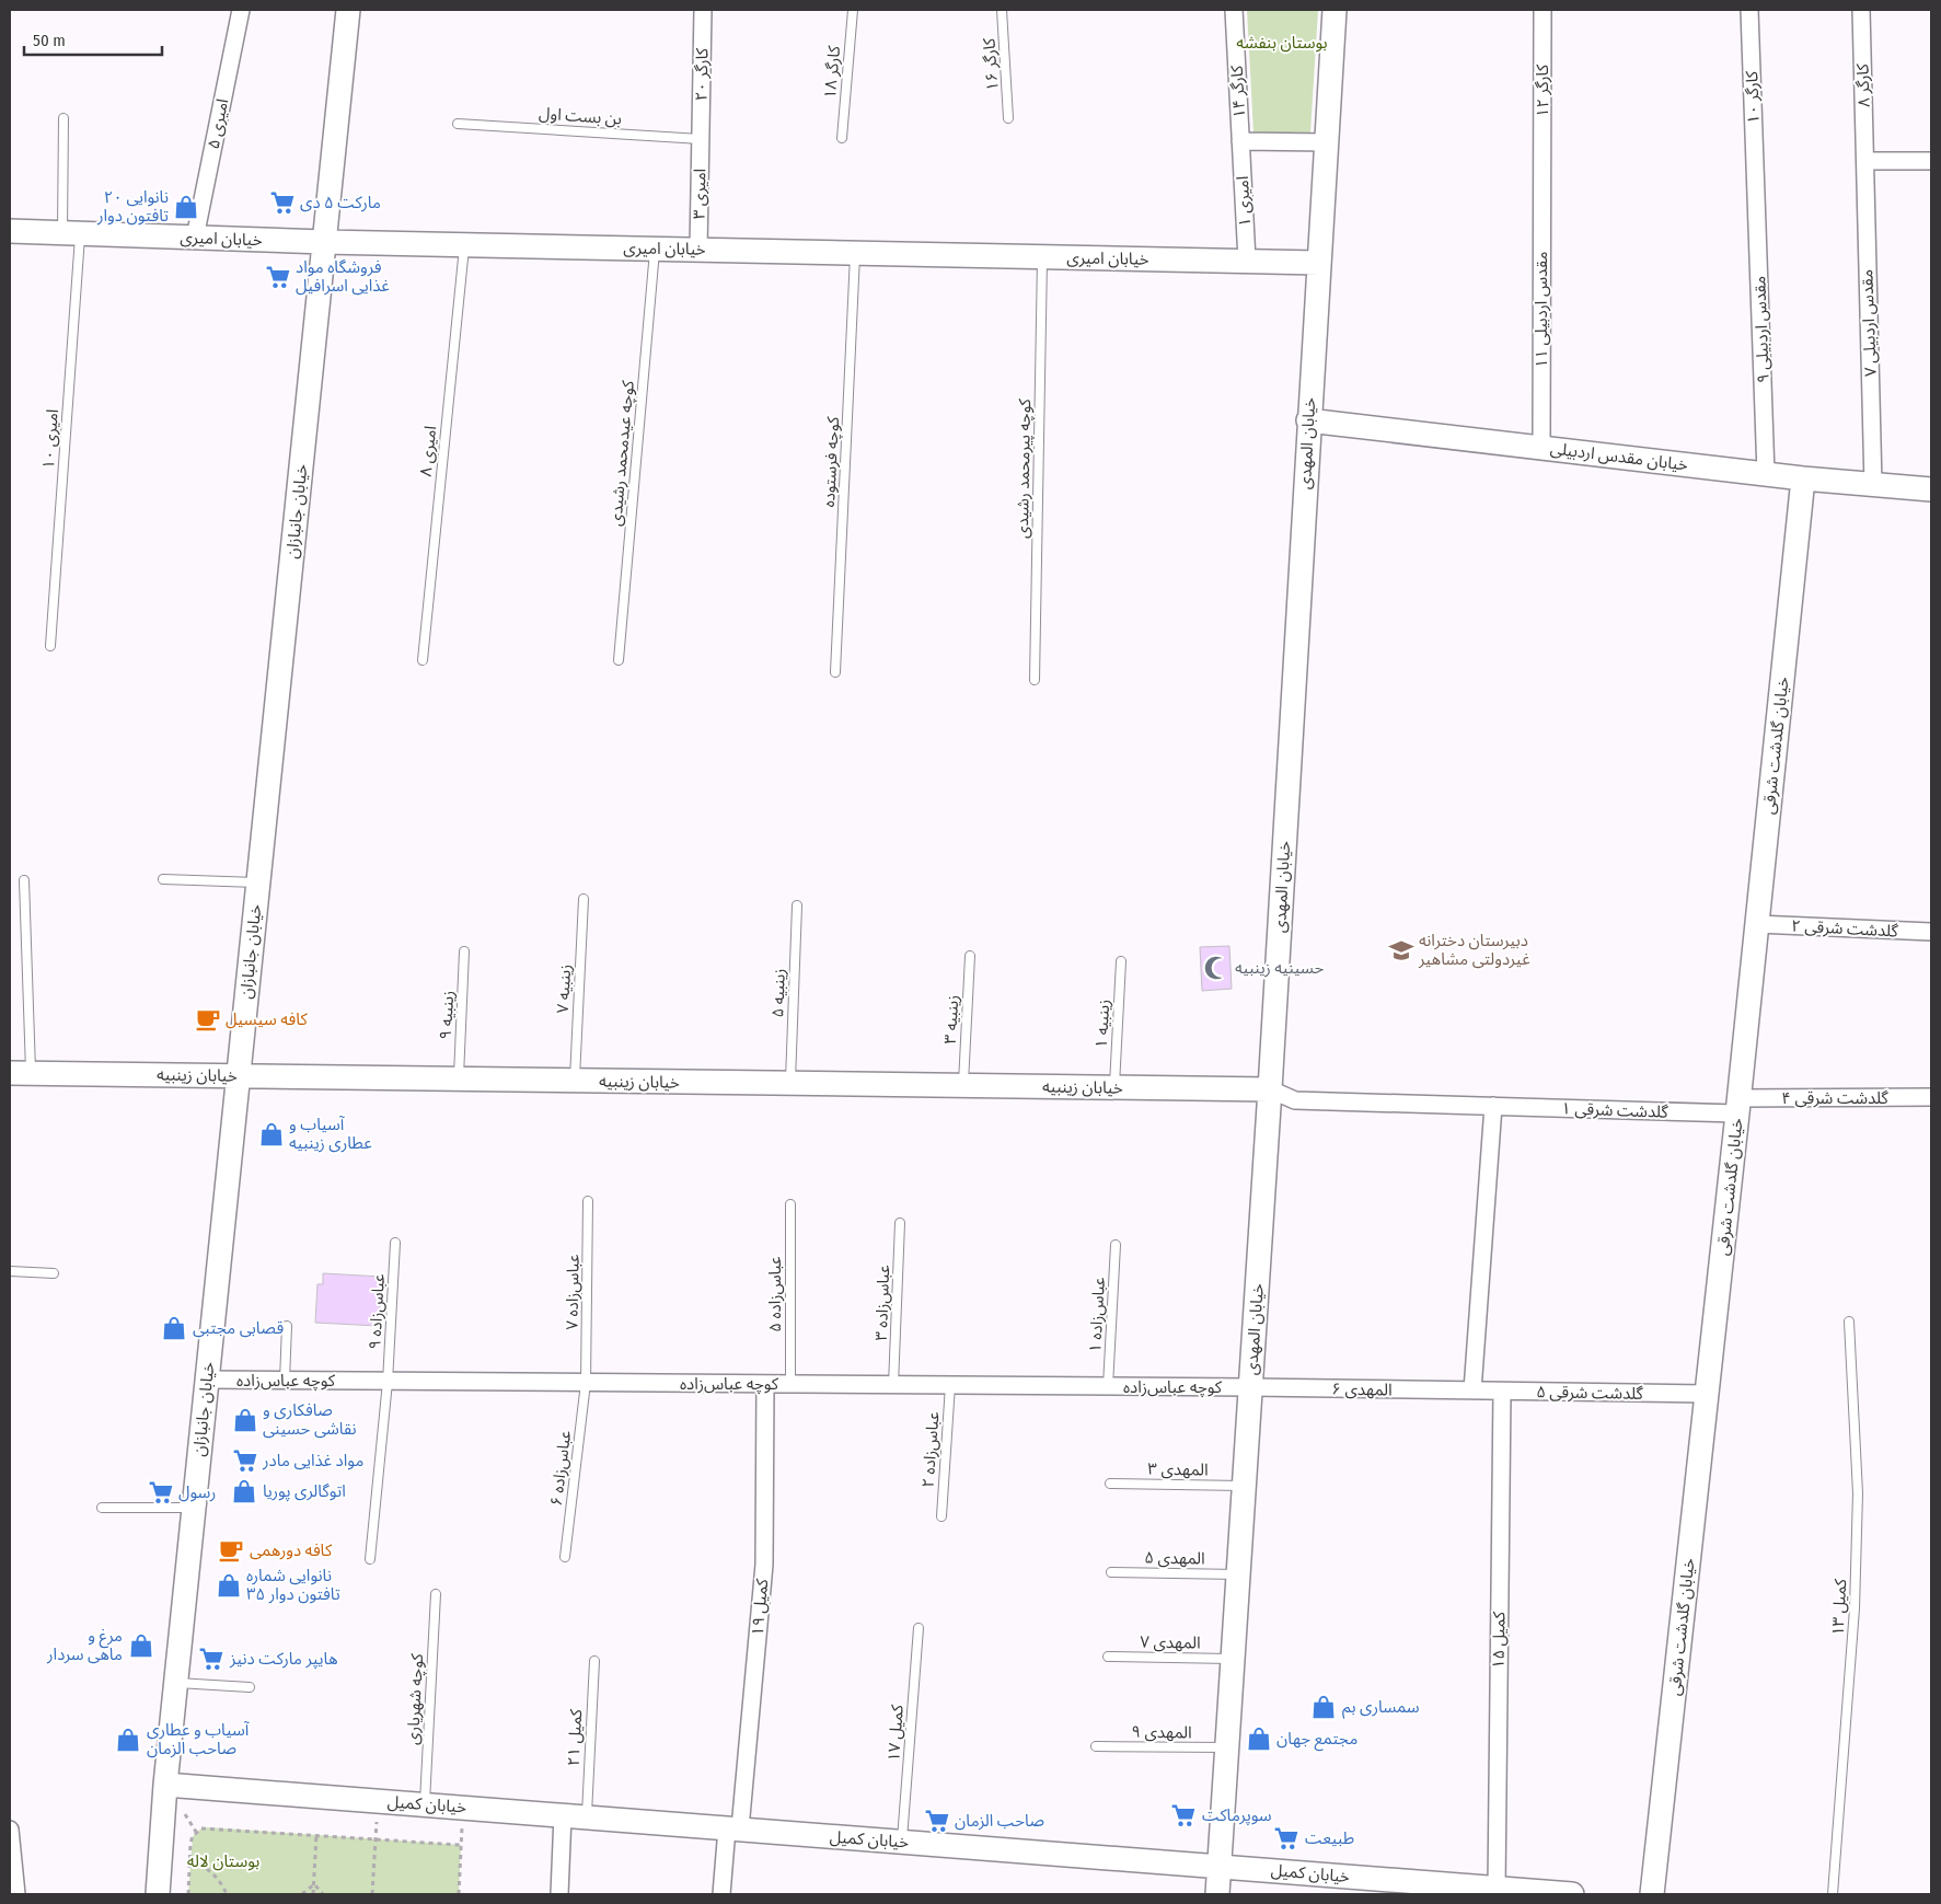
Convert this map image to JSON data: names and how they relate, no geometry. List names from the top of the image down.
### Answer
{
  "streets": {
    "street": [
      "کارگر ۲۰",
      "کارگر ۸",
      "کارگر ۱۲",
      "کارگر ۱۴",
      "کارگر ۱۰",
      "امیری ۵",
      "امیری ۳",
      "امیری ۱",
      "خیابان امیری",
      "مقدس اردبیلی ۱۱",
      "مقدس اردبیلی ۷",
      "مقدس اردبیلی ۹",
      "خیابان المهدی",
      "خیابان مقدس اردبیلی",
      "خیابان جانبازان",
      "خیابان گلدشت شرقی",
      "گلدشت شرقی ۲",
      "خیابان زینبیه",
      "گلدشت شرقی ۴",
      "گلدشت شرقی ۱",
      "کوچه عباس‌زاده",
      "المهدی ۶",
      "گلدشت شرقی ۵",
      "کمیل ۱۹",
      "کمیل ۱۵",
      "خیابان کمیل"
    ],
    "lane": [
      "کارگر ۱۶",
      "کارگر ۱۸",
      "بن بست اول",
      "امیری ۱۰",
      "امیری ۸",
      "کوچه عیدمحمد رشیدی",
      "کوچه فرستوده",
      "کوچه پیرمحمد رشیدی",
      "زینبیه ۷",
      "زینبیه ۵",
      "زینبیه ۹",
      "زینبیه ۳",
      "زینبیه ۱",
      "عباس‌زاده ۷",
      "عباس‌زاده ۵",
      "عباس‌زاده ۳",
      "عباس‌زاده ۹",
      "عباس‌زاده ۱",
      "عباس‌زاده ۲",
      "عباس‌زاده ۶",
      "المهدی ۳",
      "المهدی ۵",
      "کمیل ۱۳",
      "المهدی ۷",
      "کوچه شهریاری",
      "المهدی ۹",
      "کمیل ۱۷",
      "کمیل ۲۱"
    ]
  },
  "crossings": [
    ["کارگر ۲۰", "بن بست اول"],
    ["کارگر ۲۰", "امیری ۳"],
    ["کارگر ۸", "مقدس اردبیلی ۷"],
    ["کارگر ۱۲", "مقدس اردبیلی ۱۱"],
    ["کارگر ۱۴", "امیری ۱"],
    ["کارگر ۱۰", "مقدس اردبیلی ۹"],
    ["بن بست اول", "امیری ۳"],
    ["امیری ۵", "خیابان امیری"],
    ["امیری ۳", "خیابان امیری"],
    ["امیری ۱", "خیابان امیری"],
    ["خیابان امیری", "امیری ۱۰"],
    ["خیابان امیری", "خیابان المهدی"],
    ["خیابان امیری", "امیری ۸"],
    ["خیابان امیری", "کوچه عیدمحمد رشیدی"],
    ["خیابان امیری", "کوچه فرستوده"],
    ["خیابان امیری", "کوچه پیرمحمد رشیدی"],
    ["خیابان امیری", "خیابان جانبازان"],
    ["مقدس اردبیلی ۱۱", "خیابان مقدس اردبیلی"],
    ["مقدس اردبیلی ۷", "خیابان مقدس اردبیلی"],
    ["مقدس اردبیلی ۹", "خیابان مقدس اردبیلی"],
    ["خیابان المهدی", "خیابان مقدس اردبیلی"],
    ["خیابان المهدی", "خیابان زینبیه"],
    ["خیابان المهدی", "گلدشت شرقی ۱"],
    ["خیابان المهدی", "کوچه عباس‌زاده"],
    ["خیابان المهدی", "المهدی ۶"],
    ["خیابان المهدی", "المهدی ۳"],
    ["خیابان المهدی", "المهدی ۵"],
    ["خیابان المهدی", "المهدی ۷"],
    ["خیابان المهدی", "المهدی ۹"],
    ["خیابان المهدی", "خیابان کمیل"],
    ["خیابان مقدس اردبیلی", "خیابان گلدشت شرقی"],
    ["خیابان جانبازان", "خیابان زینبیه"],
    ["خیابان جانبازان", "کوچه عباس‌زاده"],
    ["خیابان جانبازان", "خیابان کمیل"],
    ["خیابان گلدشت شرقی", "گلدشت شرقی ۲"],
    ["خیابان گلدشت شرقی", "گلدشت شرقی ۴"],
    ["خیابان گلدشت شرقی", "گلدشت شرقی ۱"],
    ["خیابان گلدشت شرقی", "گلدشت شرقی ۵"],
    ["زینبیه ۷", "خیابان زینبیه"],
    ["زینبیه ۵", "خیابان زینبیه"],
    ["زینبیه ۹", "خیابان زینبیه"],
    ["زینبیه ۳", "خیابان زینبیه"],
    ["زینبیه ۱", "خیابان زینبیه"],
    ["خیابان زینبیه", "گلدشت شرقی ۱"],
    ["گلدشت شرقی ۴", "گلدشت شرقی ۱"],
    ["عباس‌زاده ۷", "کوچه عباس‌زاده"],
    ["عباس‌زاده ۷", "عباس‌زاده ۶"],
    ["عباس‌زاده ۵", "کوچه عباس‌زاده"],
    ["عباس‌زاده ۳", "کوچه عباس‌زاده"],
    ["عباس‌زاده ۹", "کوچه عباس‌زاده"],
    ["عباس‌زاده ۱", "کوچه عباس‌زاده"],
    ["کوچه عباس‌زاده", "المهدی ۶"],
    ["کوچه عباس‌زاده", "عباس‌زاده ۲"],
    ["کوچه عباس‌زاده", "عباس‌زاده ۶"],
    ["کوچه عباس‌زاده", "کمیل ۱۹"],
    ["المهدی ۶", "گلدشت شرقی ۵"],
    ["گلدشت شرقی ۵", "کمیل ۱۵"],
    ["کمیل ۱۹", "خیابان کمیل"],
    ["کمیل ۱۵", "خیابان کمیل"],
    ["کوچه شهریاری", "خیابان کمیل"],
    ["کمیل ۱۷", "خیابان کمیل"],
    ["کمیل ۲۱", "خیابان کمیل"]
  ],
  "parks": ["بوستان بنفشه", "بوستان لاله"],
  "places": {
    "supermarket": [
      "مارکت ۵ دی",
      "فروشگاه مواد غذایی اسرافیل",
      "مواد غذایی مادر",
      "رسول",
      "هایپر مارکت دنیز",
      "سوپرماکت",
      "صاحب الزمان",
      "طبیعت"
    ],
    "shop": [
      "نانوایی ۲۰ تافتون دوار",
      "آسیاب و عطاری زینبیه",
      "قصابی مجتبی",
      "صافکاری و نقاشی حسینی",
      "اتوگالری پوریا",
      "نانوایی شماره ۳۵ تافتون دوار",
      "مرغ و ماهی سردار",
      "سمساری بم",
      "مجتمع جهان",
      "آسیاب و عطاری صاحب الزمان"
    ],
    "school or university": ["دبیرستان دخترانه غیردولتی مشاهیر"],
    "mosque": ["حسینیه زینبیه"],
    "cafe": ["کافه سیسیل", "کافه دورهمی"]
  },
  "scale_bar": "50 m"
}
